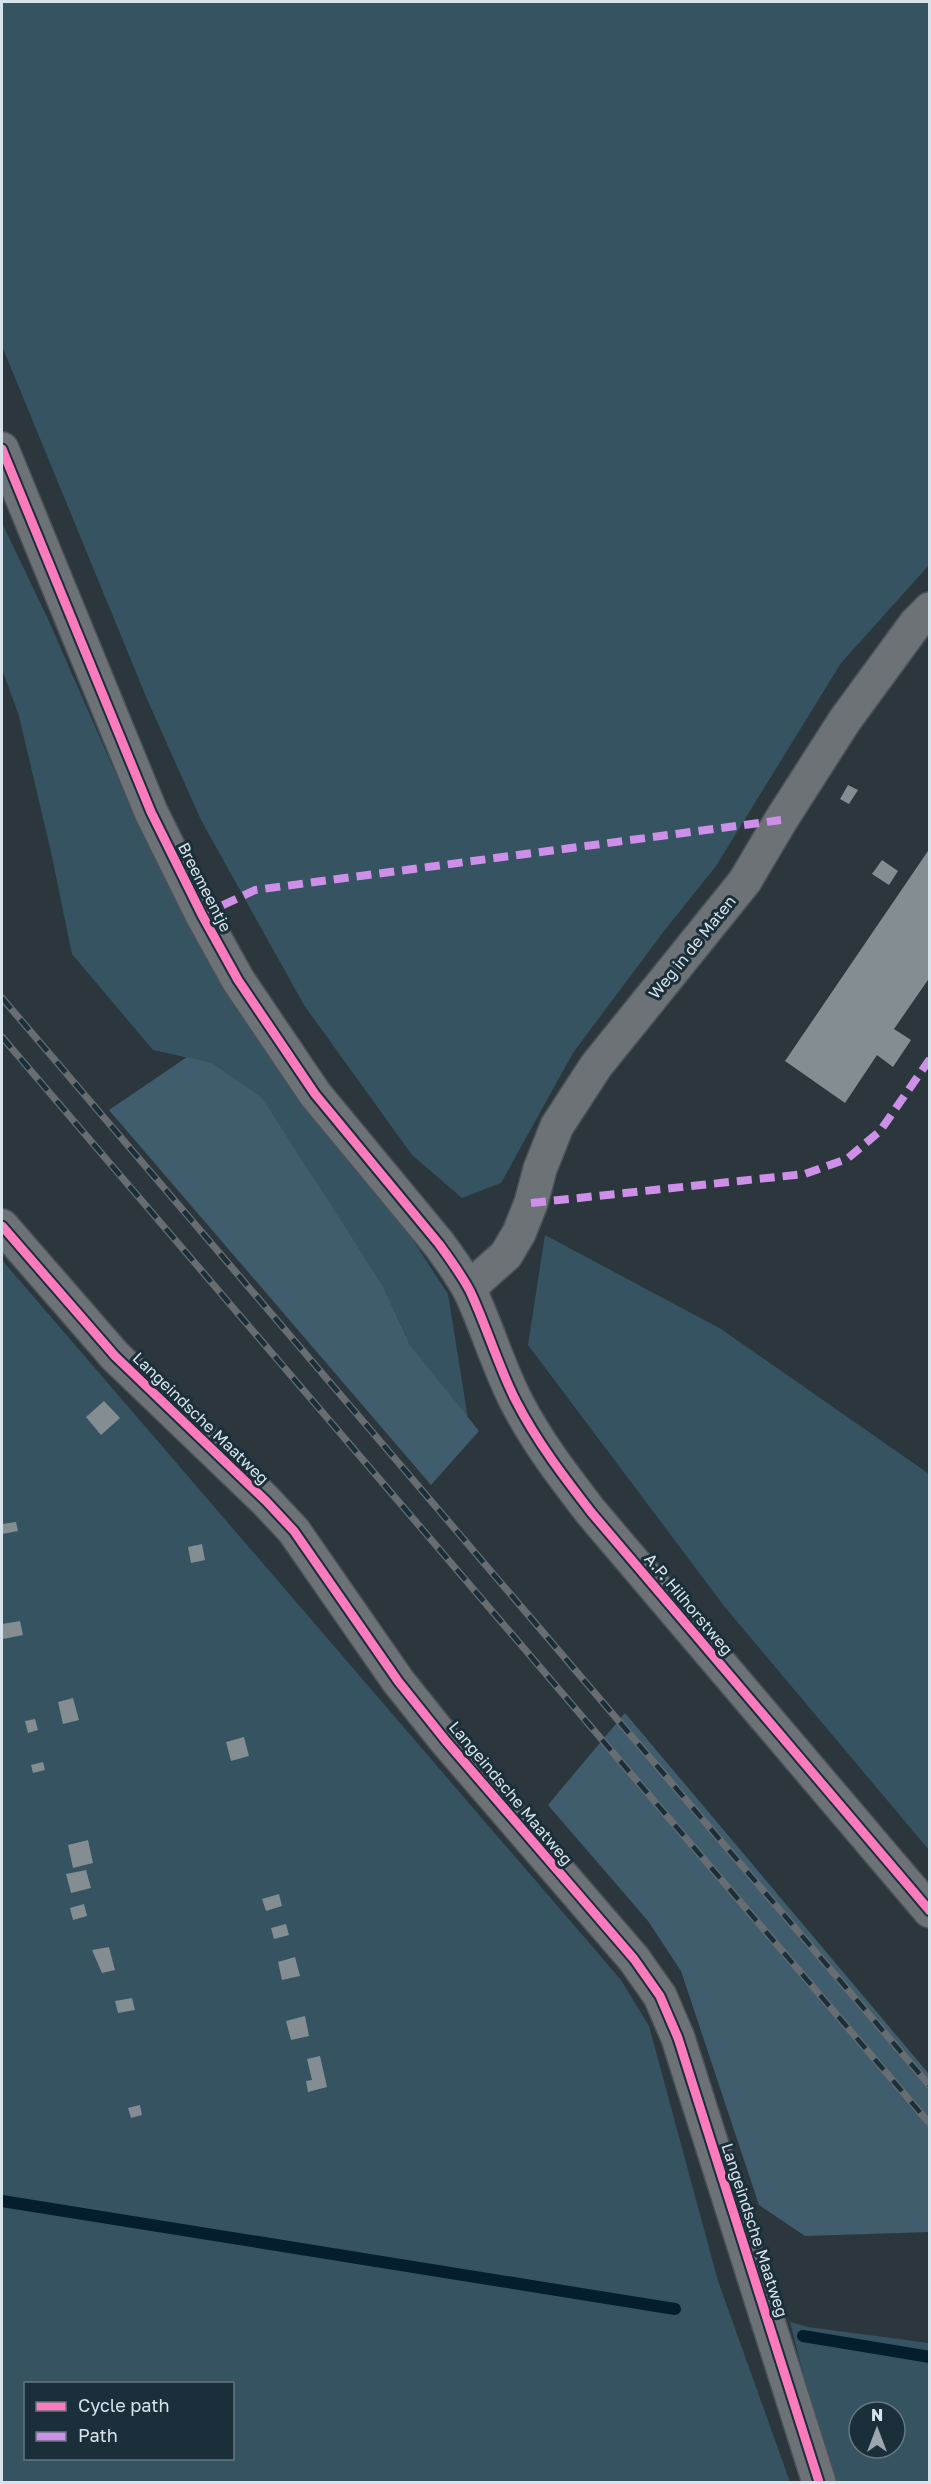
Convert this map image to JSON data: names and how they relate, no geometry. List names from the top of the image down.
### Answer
{
  "streets": {
    "street": [
      "Breemeentje",
      "Weg in de Maten",
      "Langeindsche Maatweg",
      "A.P. Hilhorstweg"
    ]
  },
  "crossings": [
    ["Breemeentje", "Weg in de Maten"],
    ["Breemeentje", "A.P. Hilhorstweg"],
    ["Weg in de Maten", "A.P. Hilhorstweg"]
  ],
  "legend": ["Cycle path", "Path"],
  "north": "top"
}
